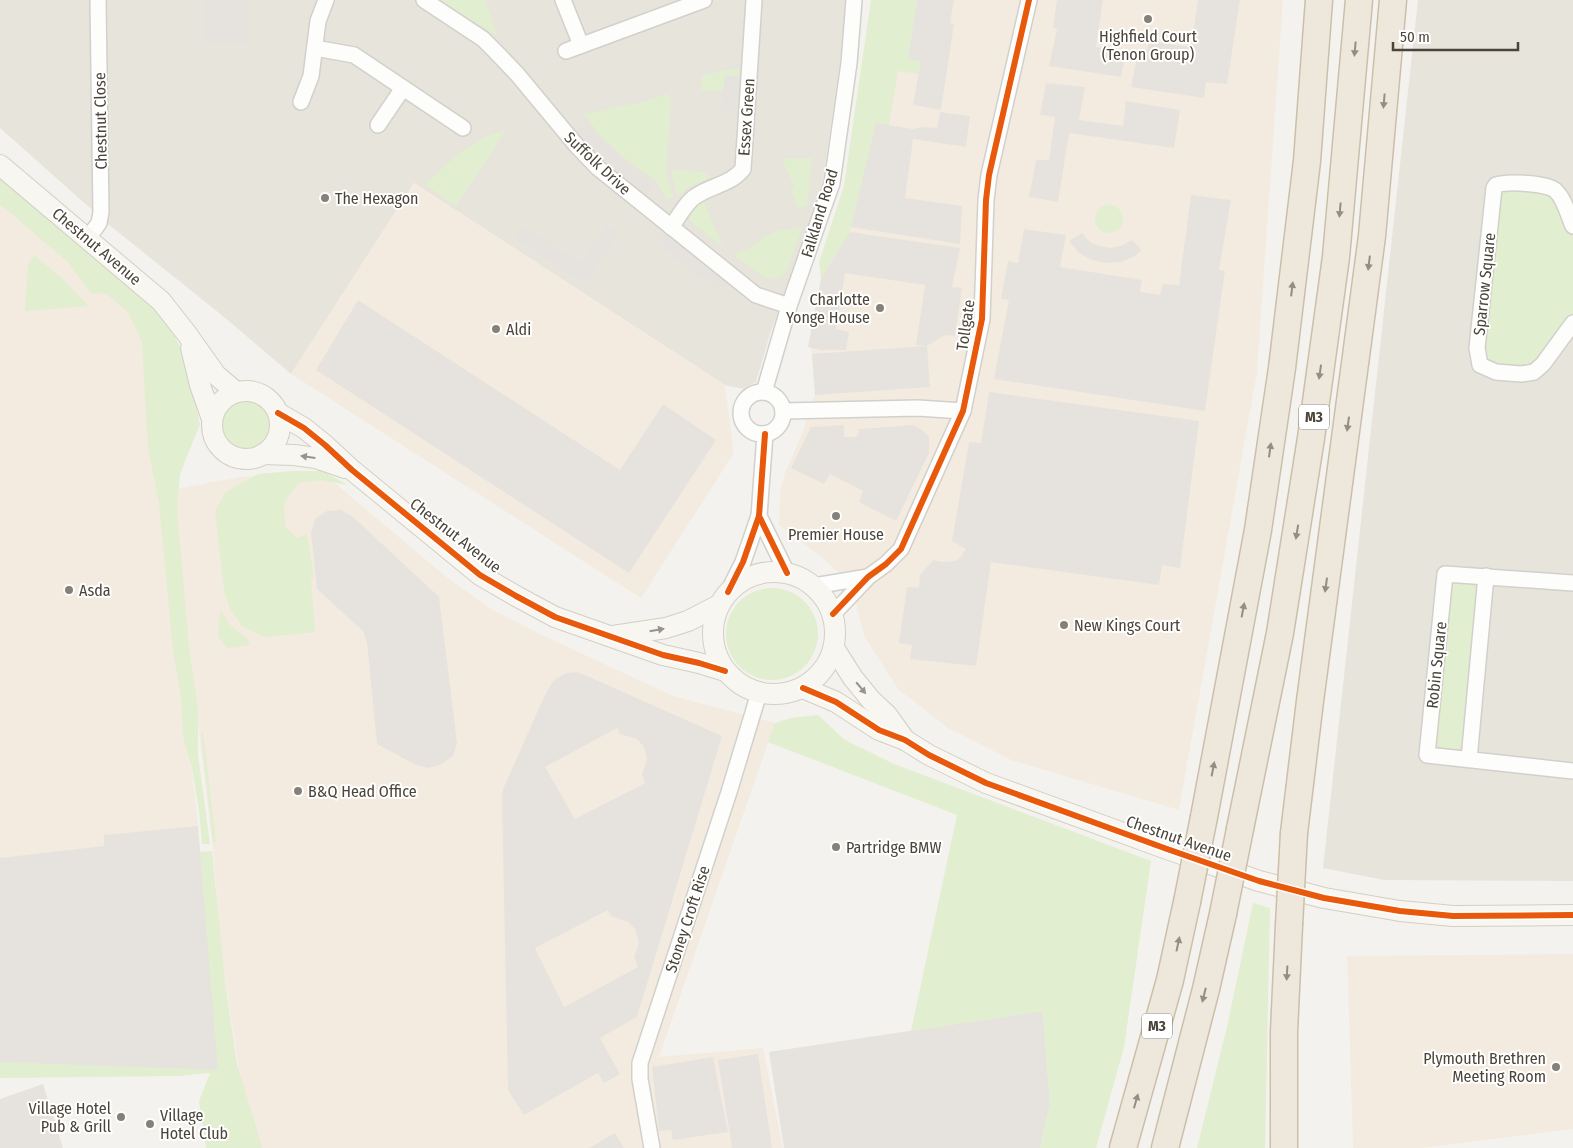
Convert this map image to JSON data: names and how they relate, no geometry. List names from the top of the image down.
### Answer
{
  "streets": {
    "highway": ["M3"],
    "street": [
      "Essex Green",
      "Chestnut Close",
      "Suffolk Drive",
      "Falkland Road",
      "Chestnut Avenue",
      "Sparrow Square",
      "Tollgate",
      "Robin Square",
      "Stoney Croft Rise"
    ]
  },
  "crossings": [
    ["Essex Green", "Suffolk Drive"],
    ["Chestnut Close", "Chestnut Avenue"],
    ["Suffolk Drive", "Falkland Road"],
    ["Chestnut Avenue", "Tollgate"],
    ["Chestnut Avenue", "Stoney Croft Rise"],
    ["Tollgate", "Stoney Croft Rise"]
  ],
  "places": [
    "Highfield Court (Tenon Group)",
    "The Hexagon",
    "Charlotte Yonge House",
    "Aldi",
    "Premier House",
    "Asda",
    "New Kings Court",
    "B&Q Head Office",
    "Partridge BMW",
    "Plymouth Brethren Meeting Room",
    "Village Hotel Pub & Grill",
    "Village Hotel Club"
  ],
  "scale_bar": "50 m"
}
